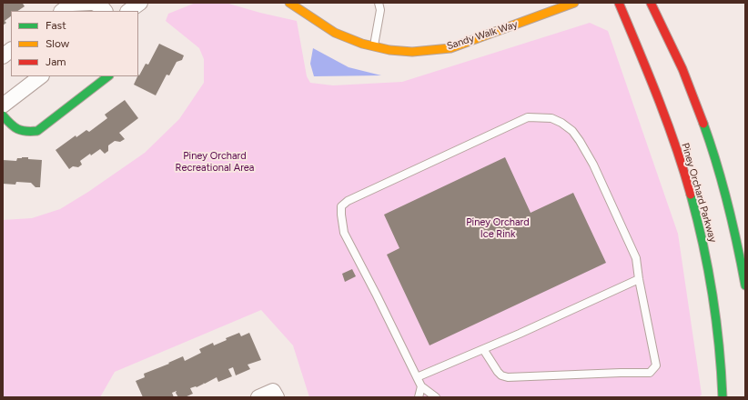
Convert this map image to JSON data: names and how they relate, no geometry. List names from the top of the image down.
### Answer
{
  "streets": {
    "street": ["Sandy Walk Way", "Piney Orchard Parkway"]
  },
  "parks": ["Piney Orchard Recreational Area", "Piney Orchard Ice Rink"],
  "legend": ["Fast", "Slow", "Jam"]
}
